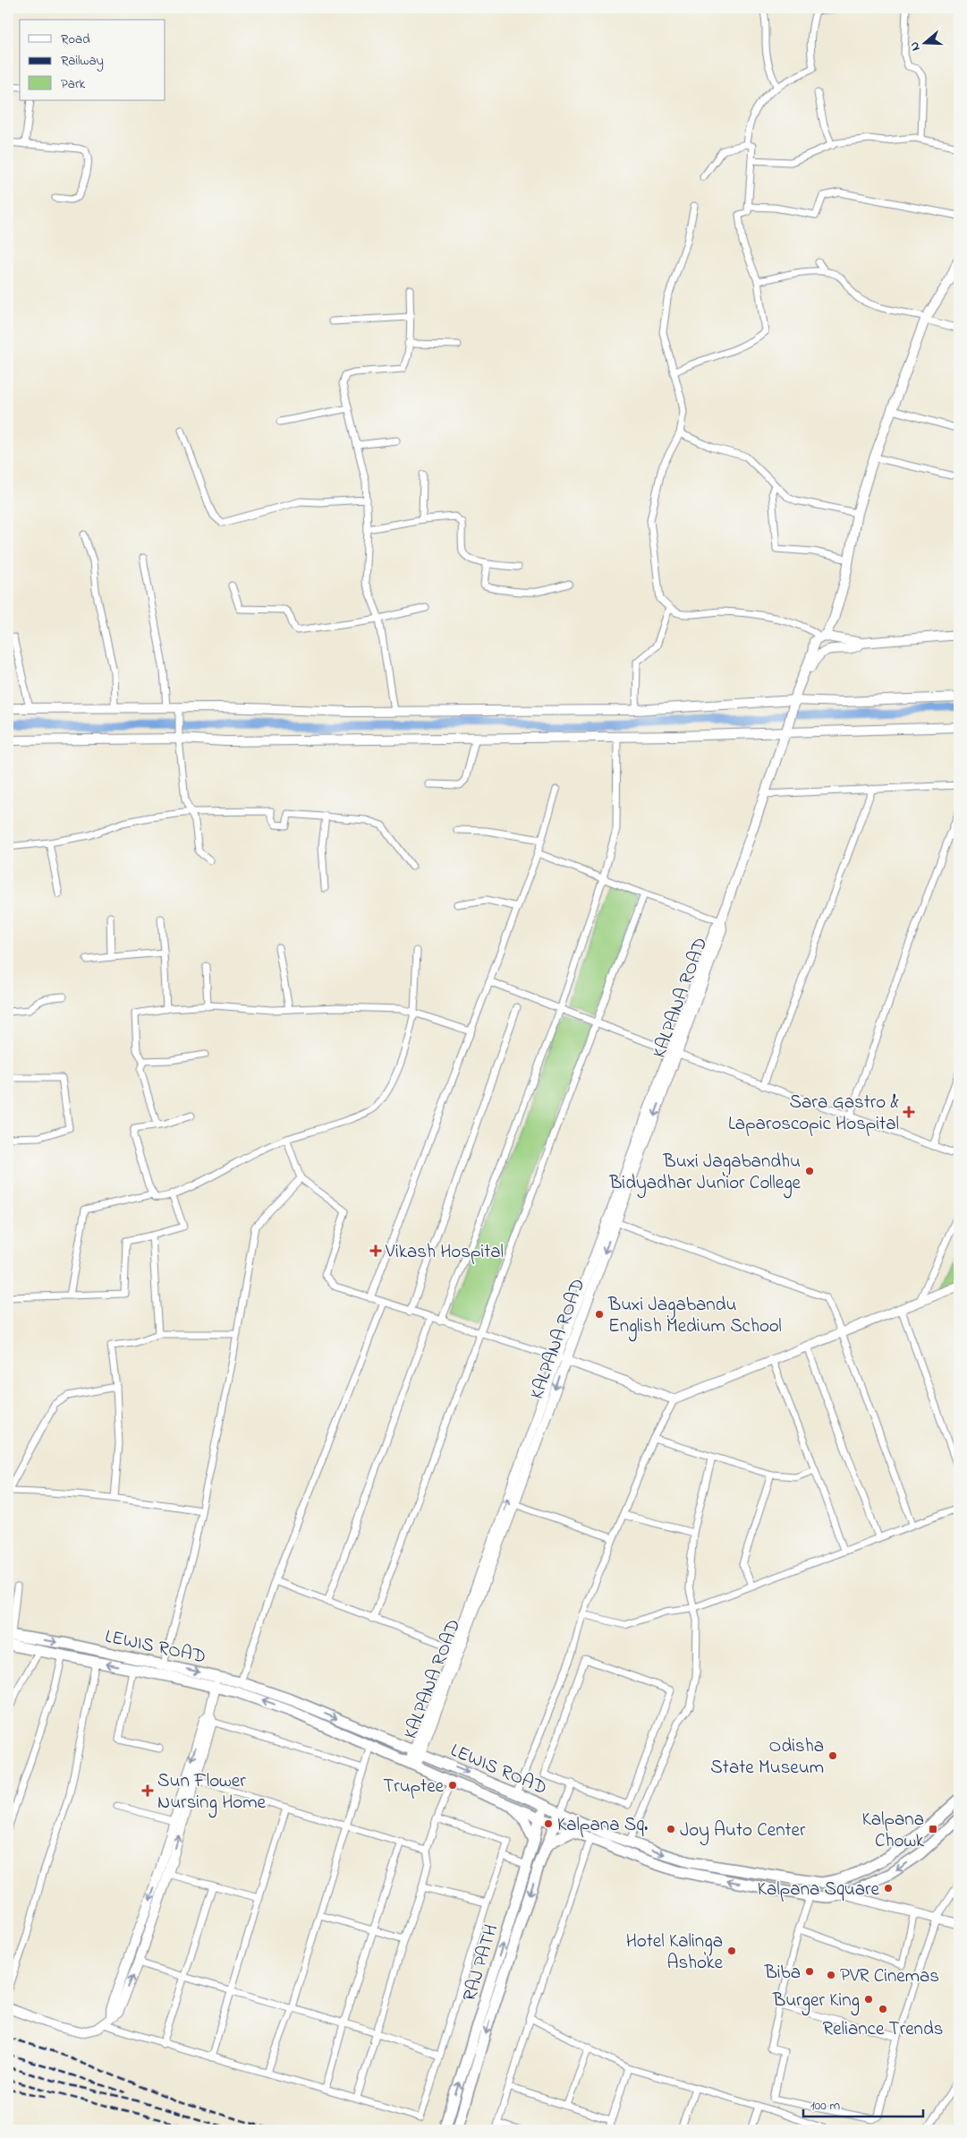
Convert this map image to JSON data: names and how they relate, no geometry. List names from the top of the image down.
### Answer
{
  "streets": {
    "main road": ["LEWIS ROAD", "RAJ PATH"],
    "street": ["KALPANA ROAD"]
  },
  "crossings": [
    ["KALPANA ROAD", "LEWIS ROAD"],
    ["LEWIS ROAD", "RAJ PATH"]
  ],
  "places": {
    "health": ["Sara Gastro & Laparoscopic Hospital", "Vikash Hospital", "Sun Flower Nursing Home"],
    "other": [
      "Buxi Jagabandhu Bidyadhar Junior College",
      "Buxi Jagabandu English Medium School",
      "Odisha State Museum",
      "Truptee",
      "Kalpana Sq.",
      "Joy Auto Center",
      "Kalpana Square",
      "Hotel Kalinga Ashoke",
      "Biba",
      "PVR Cinemas",
      "Burger King",
      "Reliance Trends"
    ],
    "transit": ["Kalpana Chowk"]
  },
  "legend": ["Road", "Railway", "Park"],
  "scale_bar": "100 m",
  "north": "left"
}
